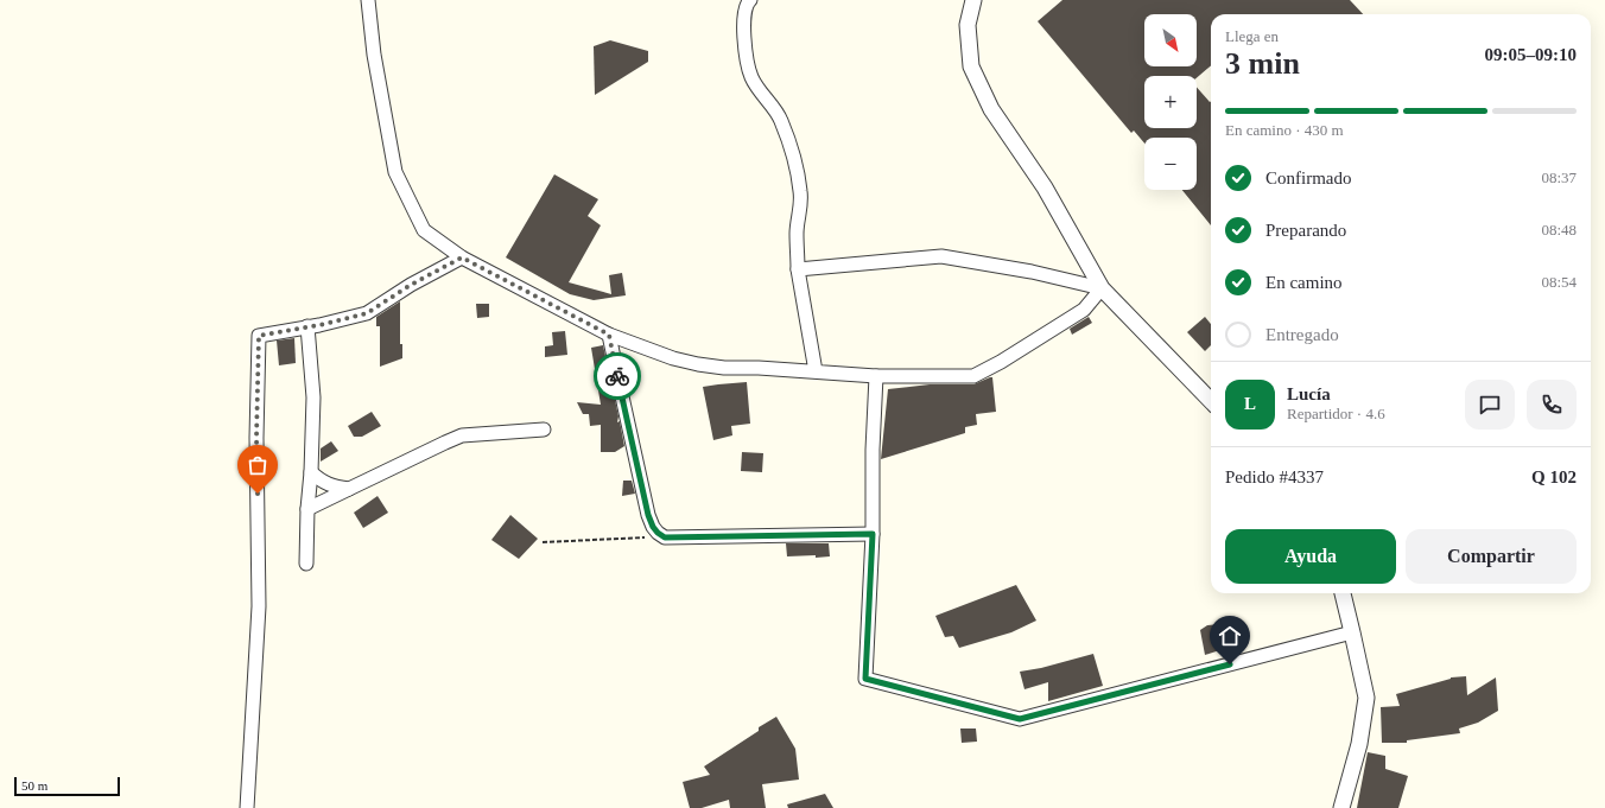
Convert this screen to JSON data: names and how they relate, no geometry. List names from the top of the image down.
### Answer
{
  "scale_bar": "50 m",
  "north": "bottom right",
  "page": {
    "map_buttons": ["+", "−"],
    "heading": ["3 min", "Llega en", "09:05–09:10"],
    "panel": [
      "Lucía",
      "Repartidor · 4.6",
      "Pedido #4337",
      "Q 102"
    ],
    "bar": "En camino · 430 m",
    "list": [
      ["Confirmado", "08:37"],
      ["Preparando", "08:48"],
      ["En camino", "08:54"],
      "Entregado"
    ],
    "round": "L",
    "buttons": ["Ayuda", "Compartir"],
    "scale": "50 m"
  }
}
